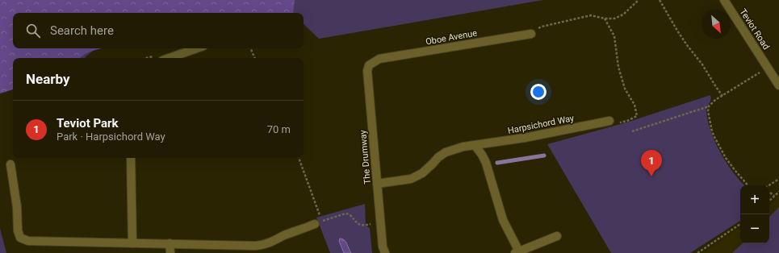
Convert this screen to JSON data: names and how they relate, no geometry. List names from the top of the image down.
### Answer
{
  "streets": {
    "street": [
      "Teviot Road",
      "Oboe Avenue",
      "Harpsichord Way",
      "The Drumway"
    ]
  },
  "crossings": [
    ["Oboe Avenue", "The Drumway"],
    ["Harpsichord Way", "The Drumway"]
  ],
  "north": "bottom right",
  "page": {
    "search": "Search here",
    "heading": "Nearby",
    "list": [
      {
        "mark": "1",
        "name": "Teviot Park",
        "note": "Park · Harpsichord Way",
        "value": "70 m"
      }
    ],
    "pins": "1",
    "map_buttons": ["+", "−"]
  }
}
